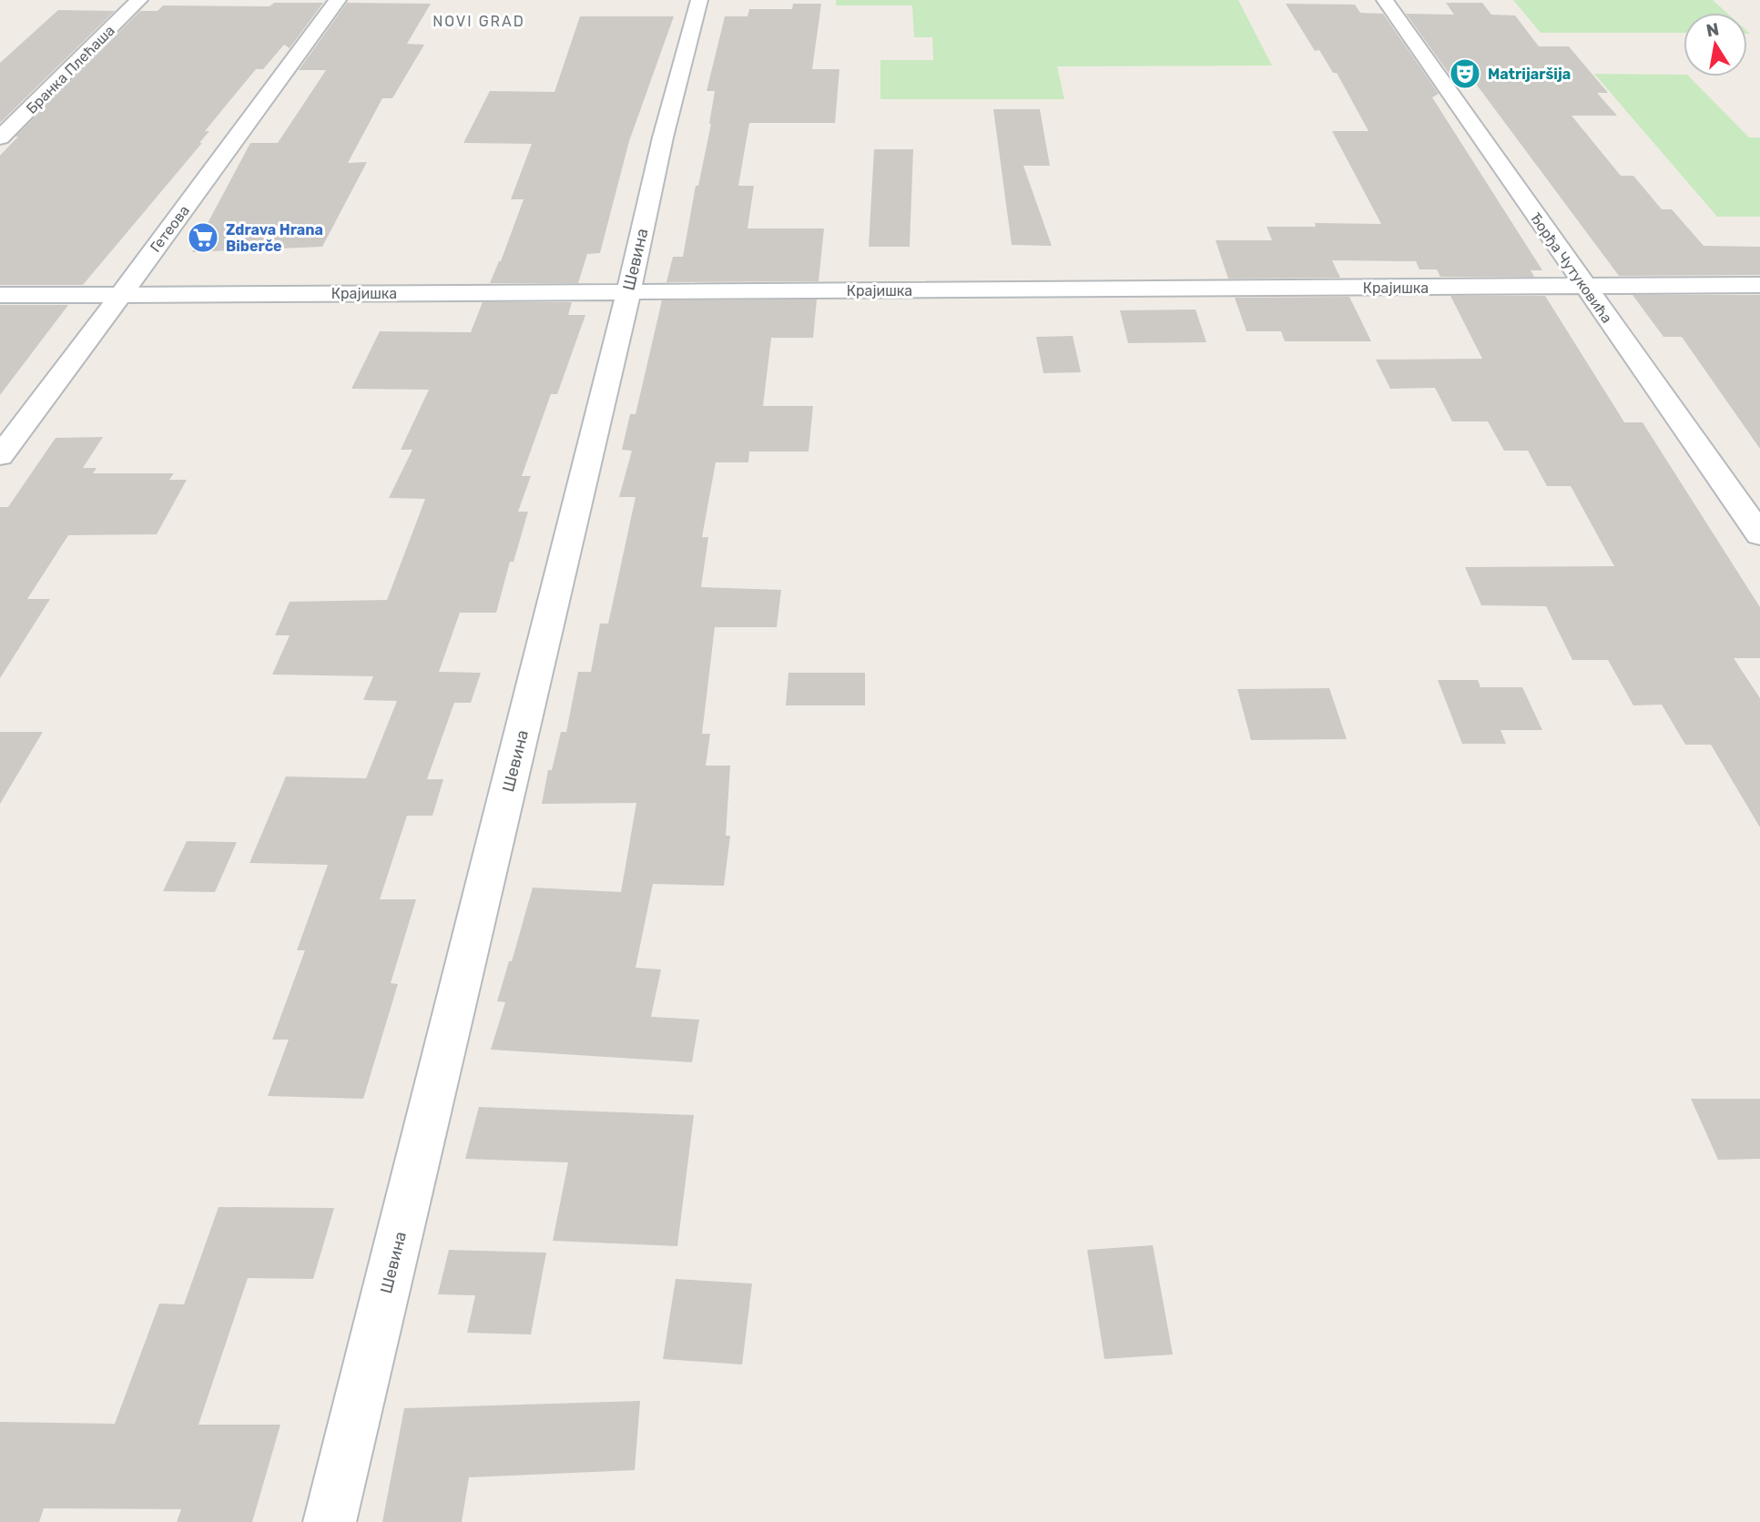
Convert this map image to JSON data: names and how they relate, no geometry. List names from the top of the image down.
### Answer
{
  "streets": {
    "street": [
      "Бранка Плећаша",
      "Гетеова",
      "Шевина",
      "Ђорђа Чутуковића",
      "Крајишка"
    ]
  },
  "crossings": [
    ["Гетеова", "Крајишка"],
    ["Шевина", "Крајишка"],
    ["Ђорђа Чутуковића", "Крајишка"]
  ],
  "districts": ["NOVI GRAD"],
  "places": {
    "theatre": ["Matrijaršija"],
    "supermarket": ["Zdrava Hrana Biberče"]
  },
  "north": "top"
}
